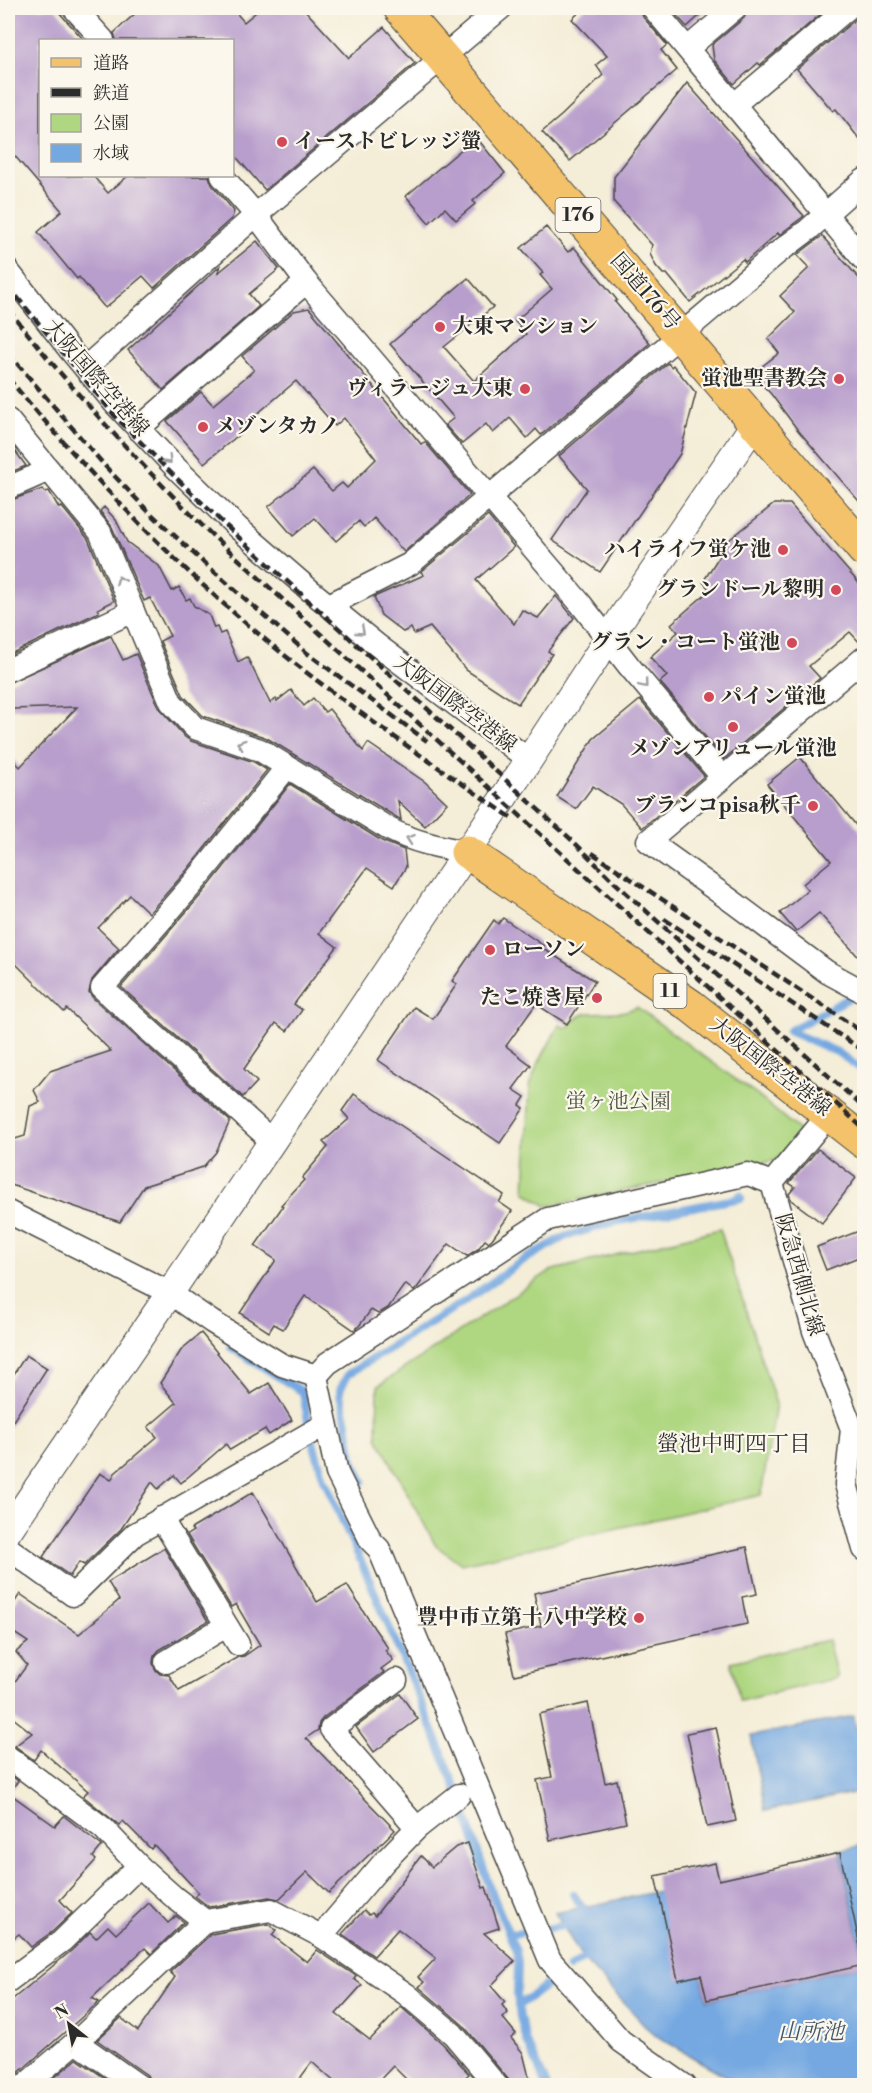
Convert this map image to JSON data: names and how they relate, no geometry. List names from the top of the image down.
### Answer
{
  "streets": {
    "main road": [
      "176",
      "国道176号",
      "大阪国際空港線",
      "11"
    ],
    "street": ["阪急西側北線"]
  },
  "districts": ["螢池中町四丁目"],
  "water": ["山所池"],
  "parks": ["蛍ヶ池公園"],
  "places": [
    "イーストビレッジ螢",
    "大東マンション",
    "蛍池聖書教会",
    "ヴィラージュ大東",
    "メゾンタカノ",
    "ハイライフ蛍ケ池",
    "グランドール黎明",
    "グラン・コート蛍池",
    "パイン蛍池",
    "メゾンアリュール蛍池",
    "ブランコpisa秋千",
    "ローソン",
    "たこ焼き屋",
    "豊中市立第十八中学校"
  ],
  "legend": [
    "道路",
    "鉄道",
    "公園",
    "水域"
  ],
  "north": "top left"
}
